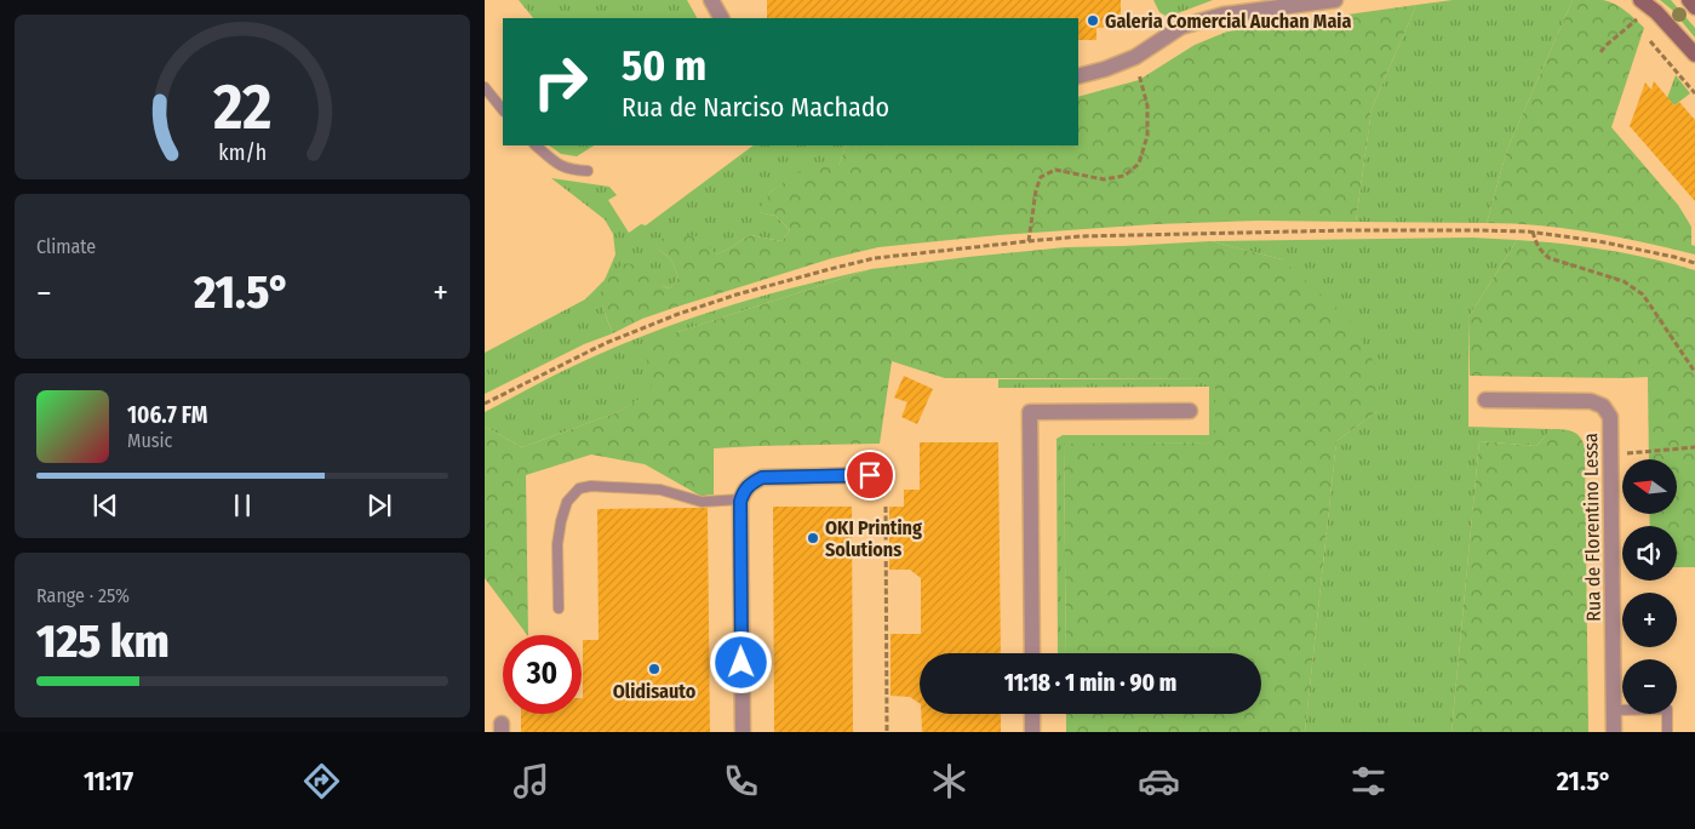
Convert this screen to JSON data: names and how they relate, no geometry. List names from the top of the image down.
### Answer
{
  "streets": {
    "street": ["Rua de Florentino Lessa"]
  },
  "places": ["Galeria Comercial Auchan Maia", "OKI Printing Solutions", "Olidisauto"],
  "north": "left",
  "page": {
    "turn": ["50 m", "Rua de Narciso Machado"],
    "tile": [
      "Climate",
      ["Range · 25%", "125 km"]
    ],
    "heat": ["−", "21.5°", "+"],
    "song": ["106.7 FM", "Music"],
    "map_buttons": ["+", "−"],
    "limit": "30",
    "trip": "11:18 · 1 min · 90 m",
    "tabs": ["11:17", "21.5°"],
    "gauge": ["22", "km/h"]
  }
}
